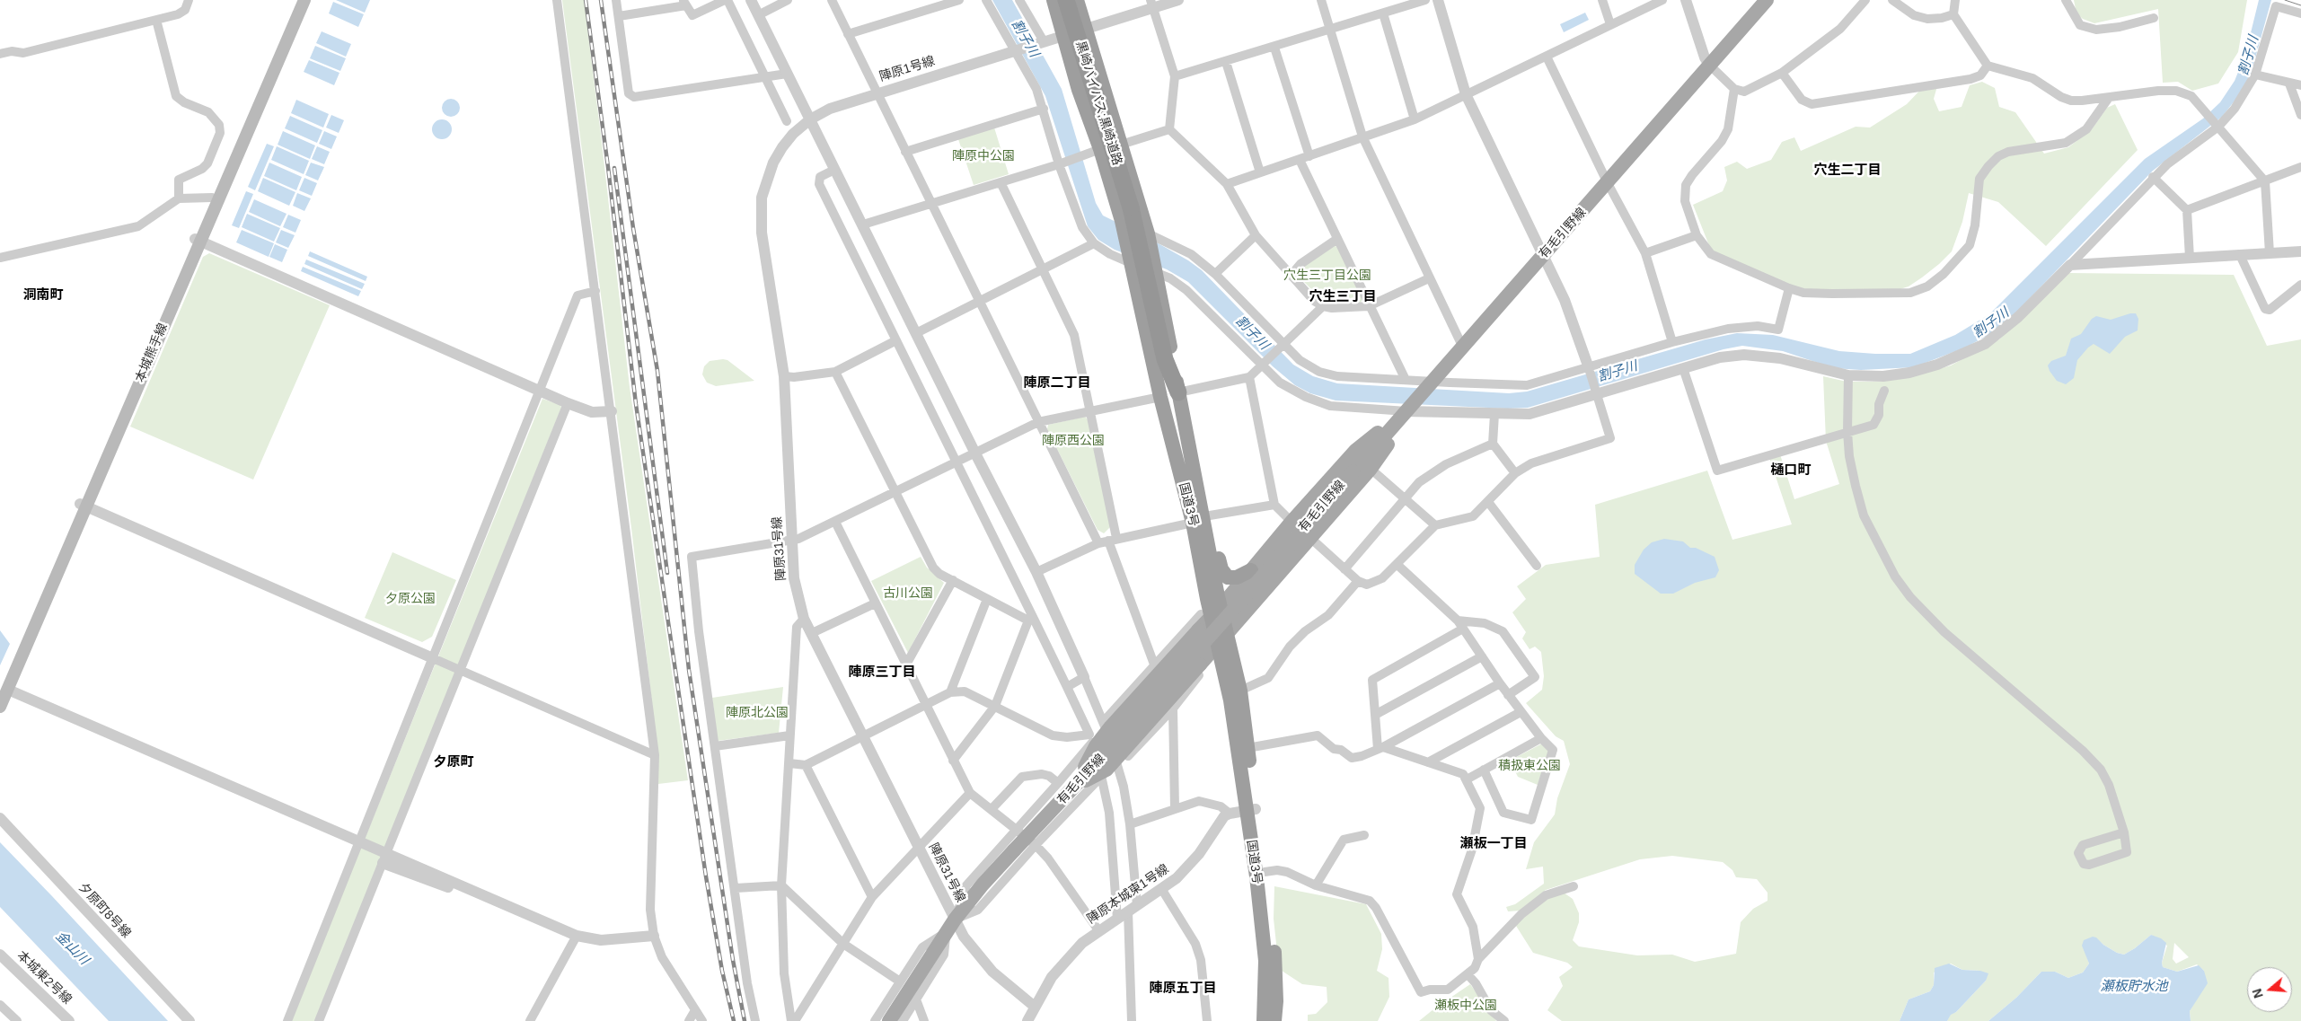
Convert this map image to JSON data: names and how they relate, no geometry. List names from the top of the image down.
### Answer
{
  "streets": {
    "highway": ["黒崎バイパス;黒崎道路", "国道3号"],
    "main road": ["有毛引野線", "本城熊手線"],
    "street": [
      "陣原1号線",
      "陣原31号線",
      "陣原本城東1号線",
      "夕原町8号線",
      "本城東2号線"
    ]
  },
  "crossings": [
    ["陣原1号線", "国道3号"],
    ["陣原1号線", "陣原31号線"],
    ["黒崎バイパス;黒崎道路", "国道3号"],
    ["有毛引野線", "陣原31号線"],
    ["陣原31号線", "陣原本城東1号線"]
  ],
  "districts": [
    "穴生二丁目",
    "洞南町",
    "穴生三丁目",
    "陣原二丁目",
    "樋口町",
    "陣原三丁目",
    "夕原町",
    "瀬板一丁目",
    "陣原五丁目"
  ],
  "water": ["割子川", "金山川", "瀬板貯水池"],
  "parks": [
    "陣原中公園",
    "穴生三丁目公園",
    "陣原西公園",
    "古川公園",
    "夕原公園",
    "陣原北公園",
    "積扱東公園",
    "瀬板中公園"
  ],
  "north": "left"
}
